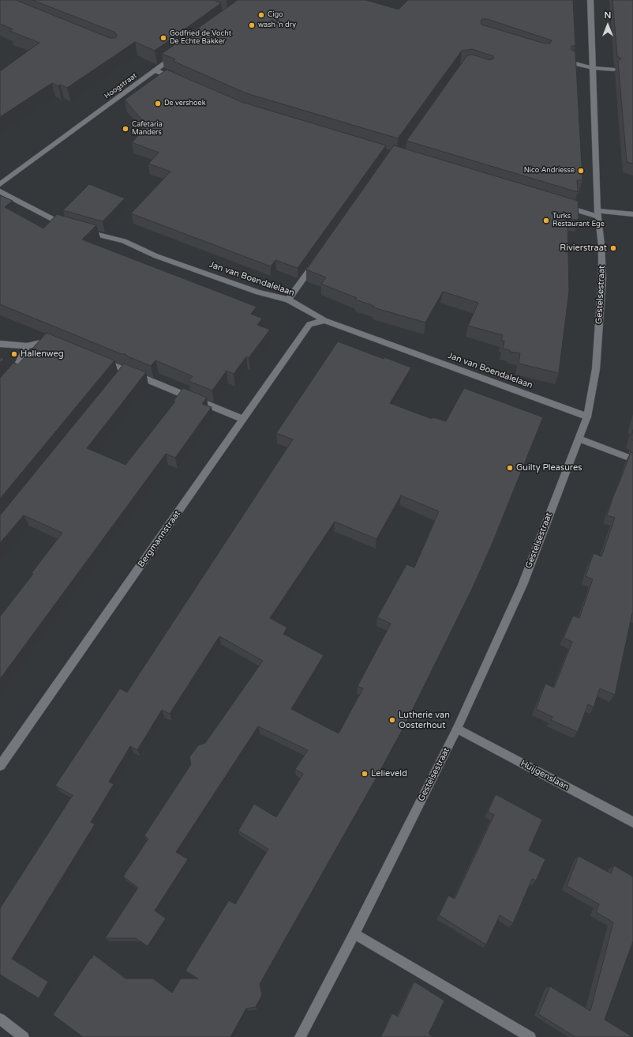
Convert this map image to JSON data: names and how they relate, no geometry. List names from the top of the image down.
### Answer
{
  "streets": {
    "street": [
      "Hoogstraat",
      "Jan van Boendalelaan",
      "Gestelsestraat",
      "Bergmannstraat",
      "Huijgenslaan"
    ]
  },
  "crossings": [
    ["Jan van Boendalelaan", "Gestelsestraat"],
    ["Jan van Boendalelaan", "Bergmannstraat"],
    ["Gestelsestraat", "Huijgenslaan"]
  ],
  "places": [
    "Cigo",
    "wash 'n dry",
    "Godfried de Vocht De Echte Bakker",
    "De vershoek",
    "Cafetaria Manders",
    "Nico Andriesse",
    "Turks Restaurant Ege",
    "Rivierstraat",
    "Hallenweg",
    "Guilty Pleasures",
    "Lutherie van Oosterhout",
    "Lelieveld"
  ],
  "north": "top"
}
